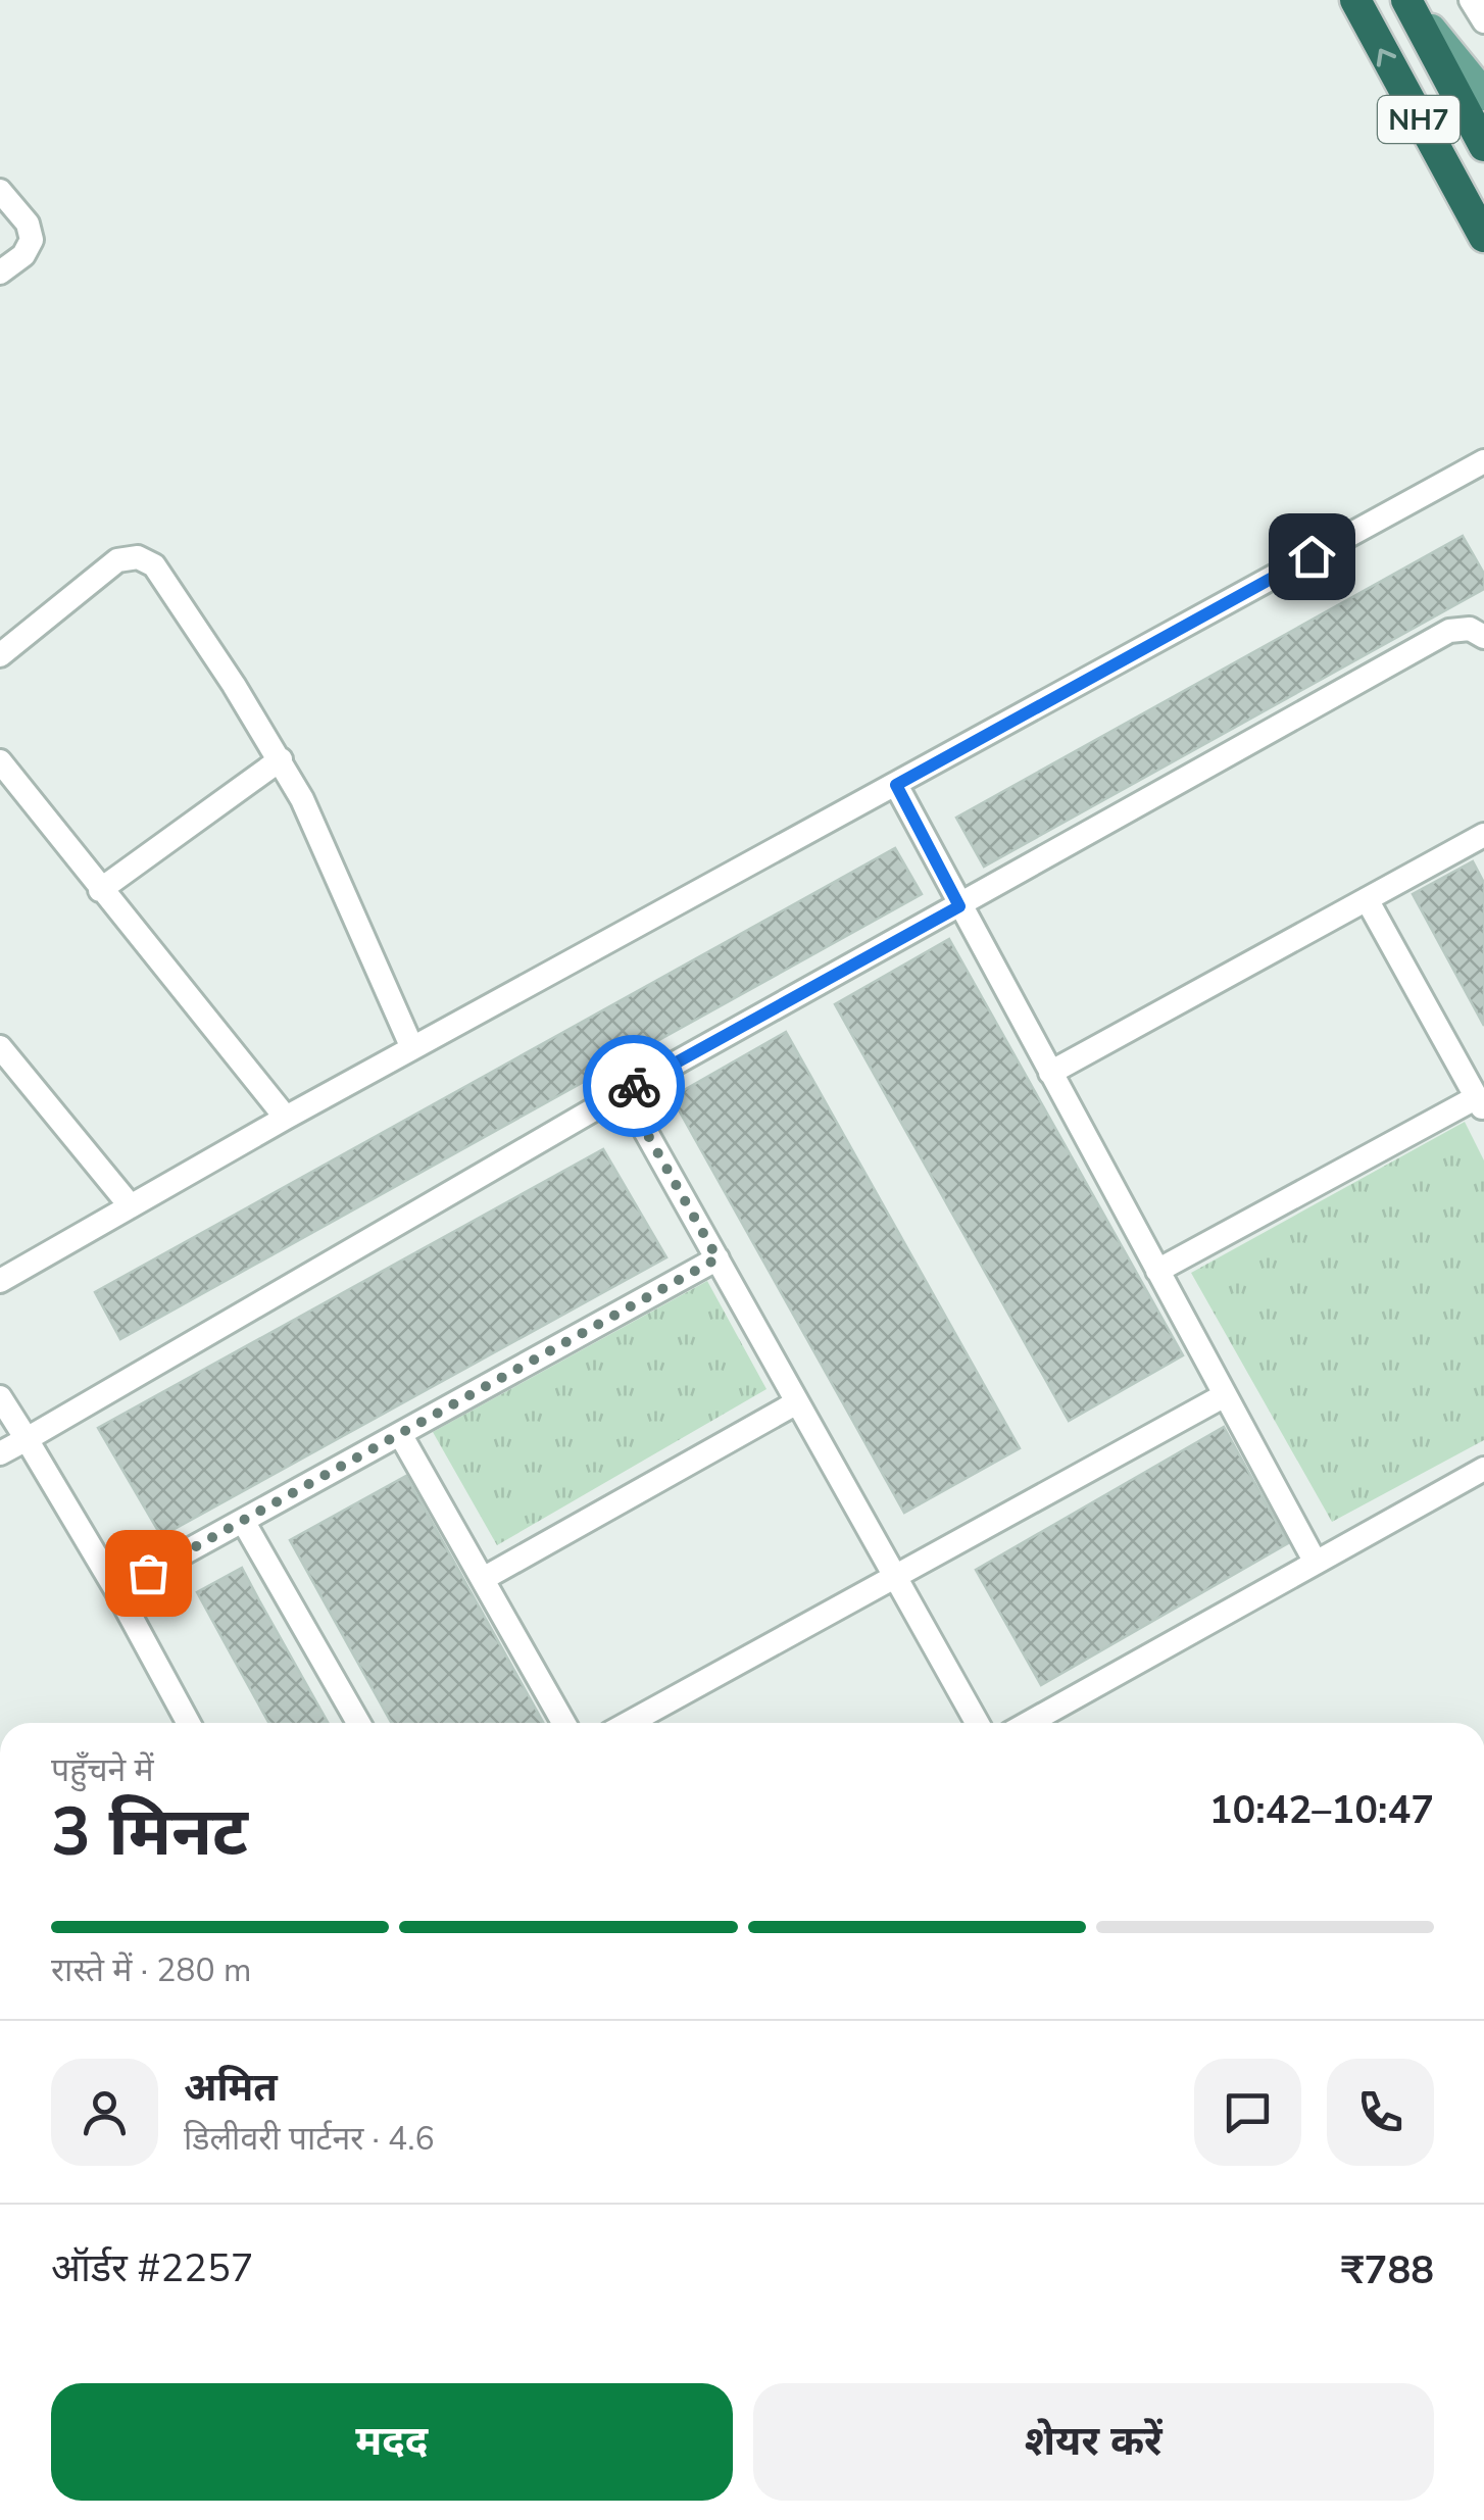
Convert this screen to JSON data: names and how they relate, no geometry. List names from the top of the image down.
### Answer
{
  "streets": {
    "highway": ["NH7"]
  },
  "page": {
    "heading": ["3 मिनट", "पहुँचने में", "10:42–10:47"],
    "panel": [
      "अमित",
      "डिलीवरी पार्टनर · 4.6",
      "ऑर्डर #2257",
      "₹788"
    ],
    "bar": "रास्ते में · 280 m",
    "buttons": ["मदद", "शेयर करें"]
  }
}
